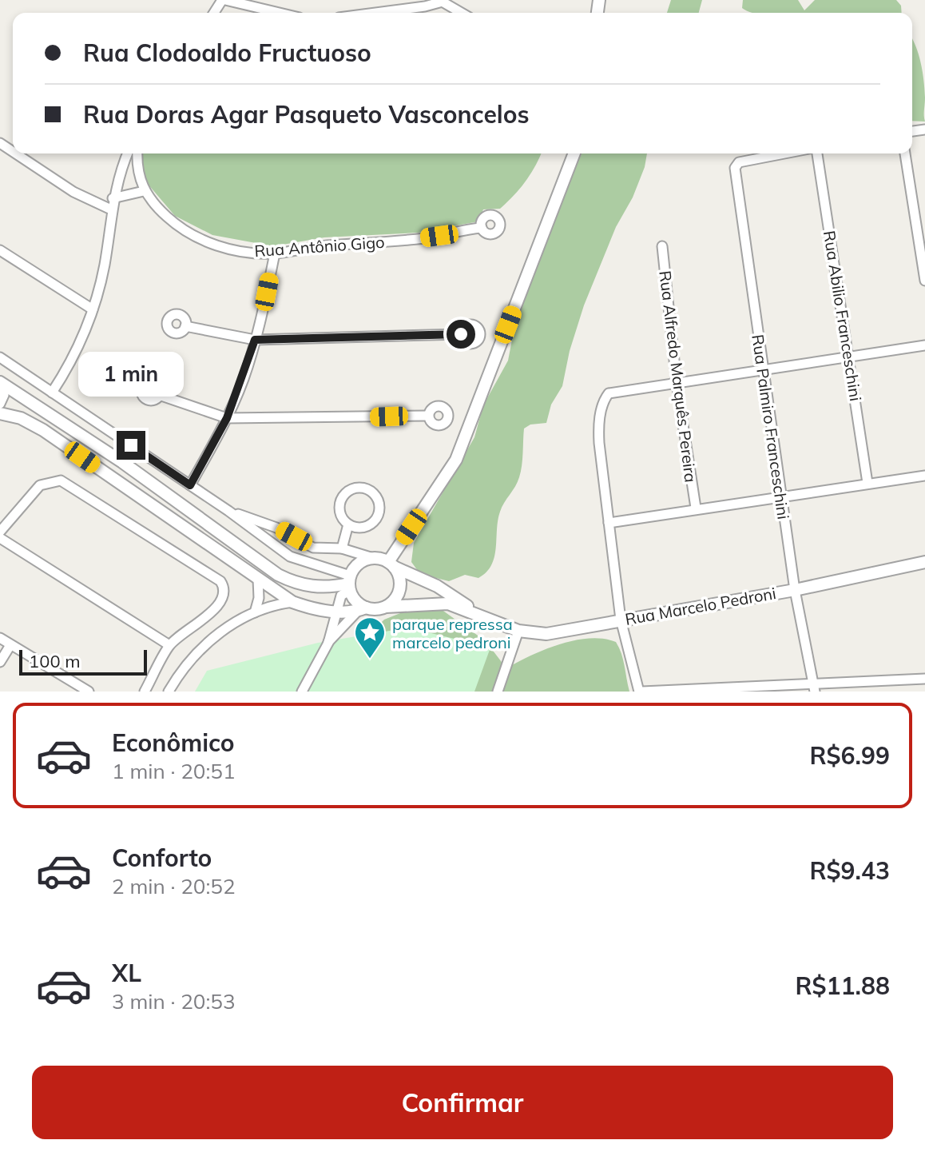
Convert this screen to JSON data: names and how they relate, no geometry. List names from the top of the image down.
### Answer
{
  "streets": {
    "street": [
      "Rua Antônio Gigo",
      "Rua Abilio Franceschini",
      "Rua Alfredo Marquês Pereira",
      "Rua Palmiro Franceschini",
      "Rua Marcelo Pedroni"
    ]
  },
  "crossings": [
    ["Rua Palmiro Franceschini", "Rua Marcelo Pedroni"]
  ],
  "places": {
    "place": ["parque repressa marcelo pedroni"]
  },
  "scale_bar": "100 m",
  "page": {
    "banner": ["Rua Clodoaldo Fructuoso", "Rua Doras Agar Pasqueto Vasconcelos"],
    "bubble": "1 min",
    "scale": "100 m",
    "list": [
      {
        "name": "Econômico",
        "note": "1 min · 20:51",
        "value": "R$6.99"
      },
      {
        "name": "Conforto",
        "note": "2 min · 20:52",
        "value": "R$9.43"
      },
      {
        "name": "XL",
        "note": "3 min · 20:53",
        "value": "R$11.88"
      }
    ],
    "buttons": "Confirmar"
  }
}
